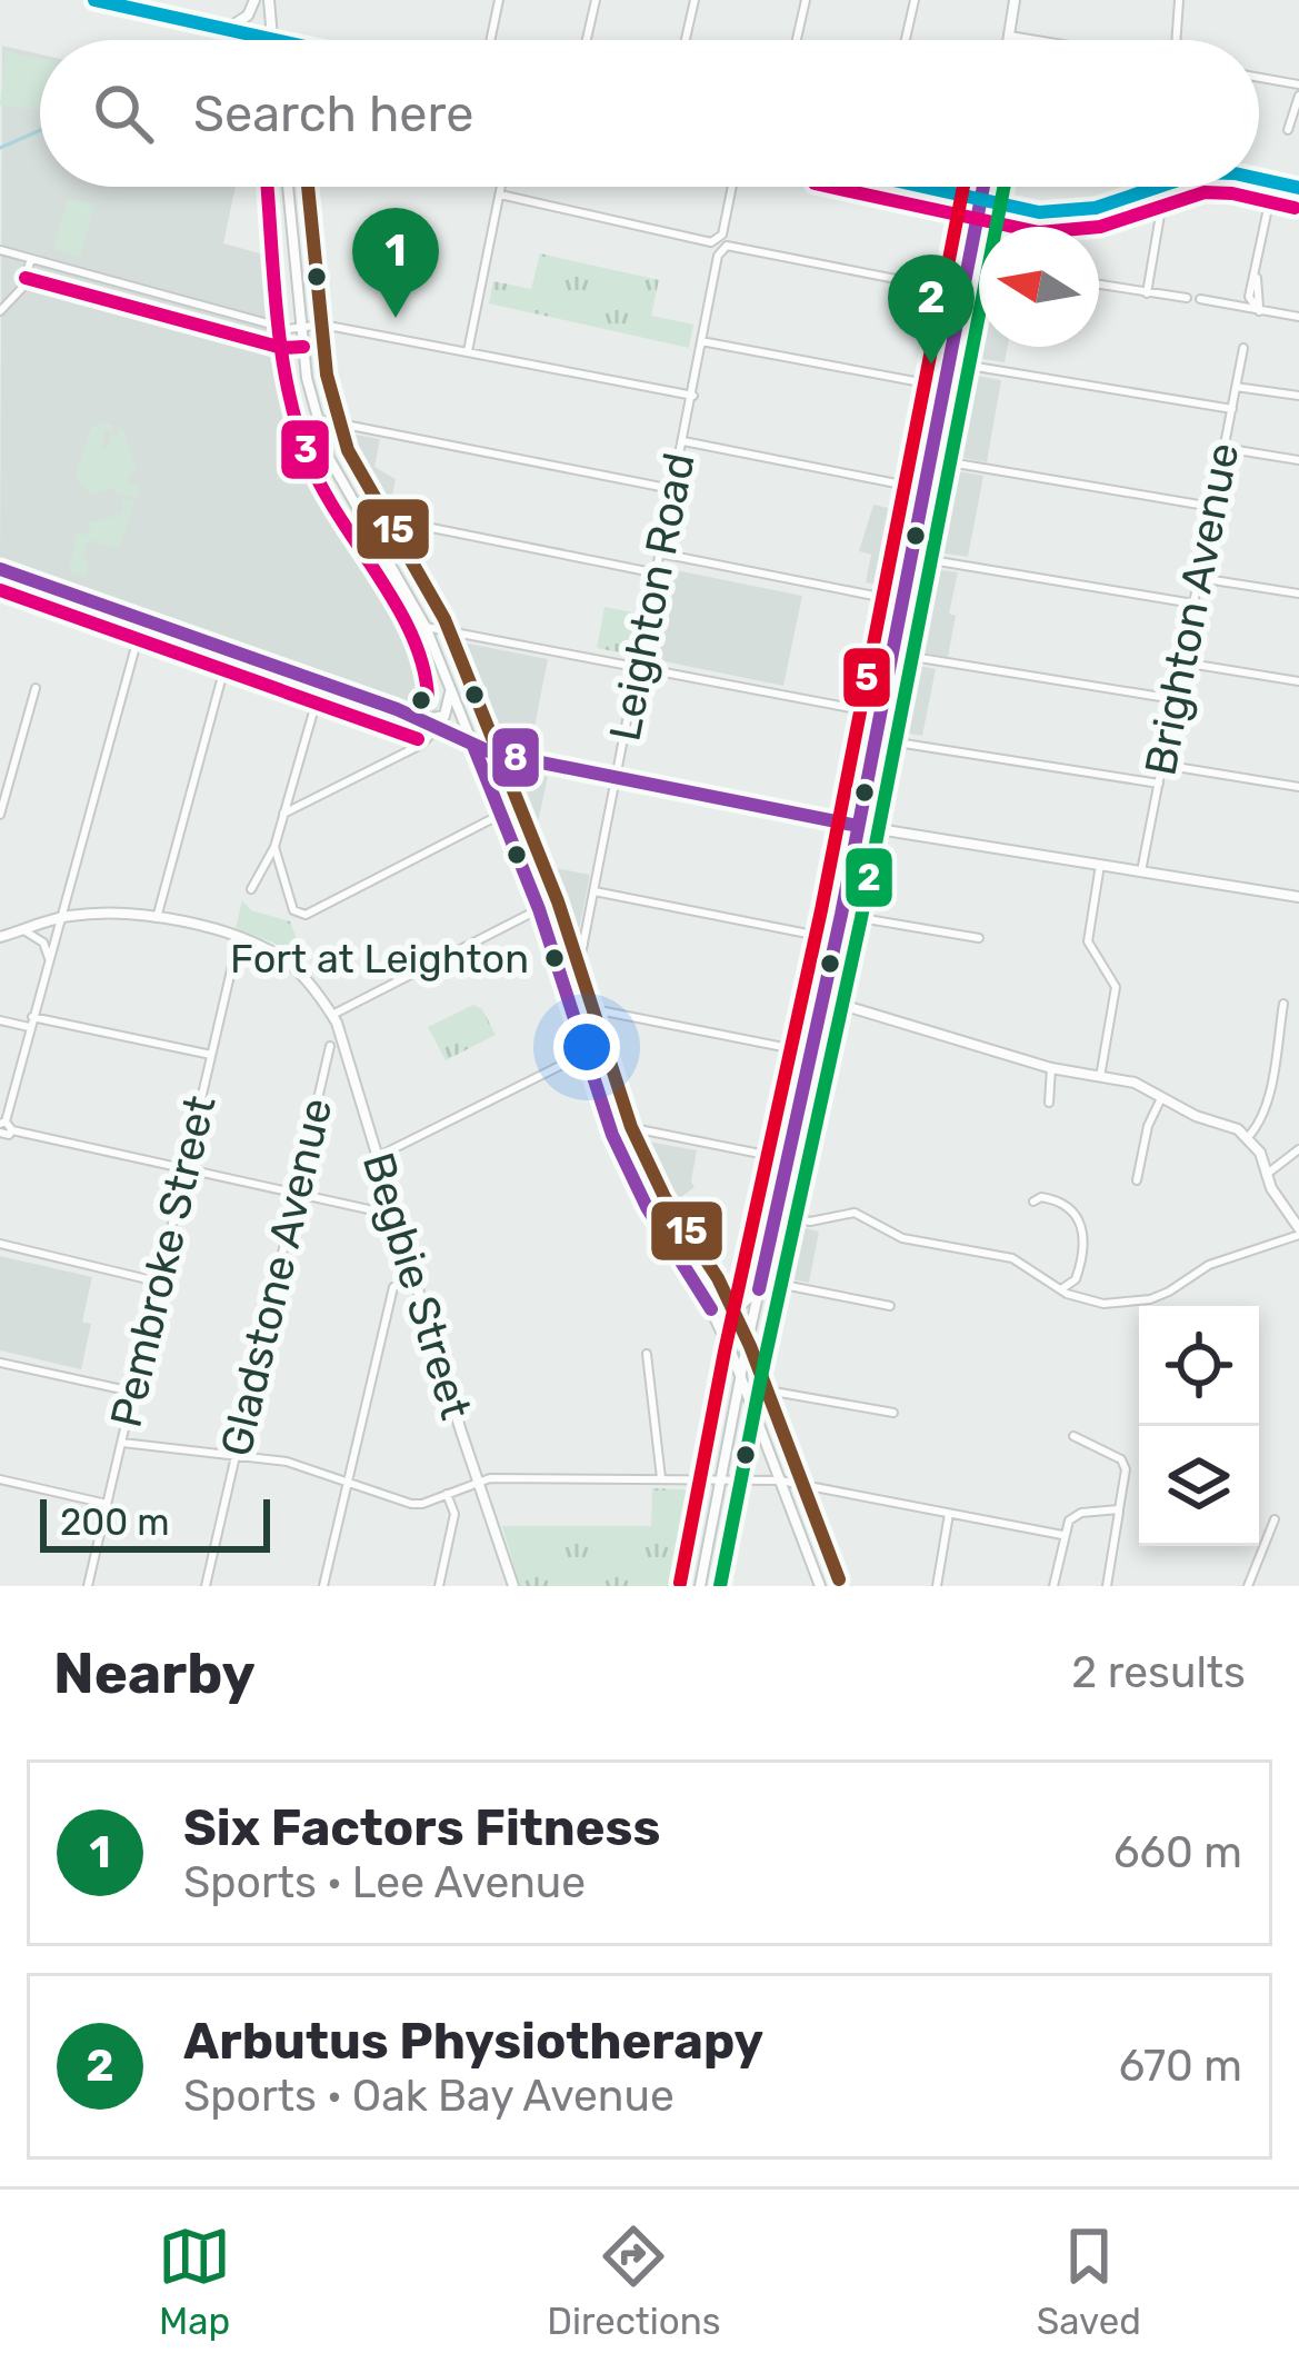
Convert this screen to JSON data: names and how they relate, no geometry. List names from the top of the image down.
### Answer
{
  "streets": {
    "main road": ["Begbie Street"],
    "street": [
      "Leighton Road",
      "Brighton Avenue",
      "Pembroke Street",
      "Gladstone Avenue"
    ]
  },
  "crossings": [
    ["Pembroke Street", "Begbie Street"]
  ],
  "places": ["Fort at Leighton"],
  "lines": [
    "transit line 8",
    "transit line 3",
    "transit line 15",
    "transit line 2",
    "transit line 5"
  ],
  "scale_bar": "200 m",
  "north": "left",
  "page": {
    "search": "Search here",
    "pins": ["1", "2"],
    "scale": "200 m",
    "heading": ["Nearby", "2 results"],
    "list": [
      {
        "mark": "1",
        "name": "Six Factors Fitness",
        "note": "Sports · Lee Avenue",
        "value": "660 m"
      },
      {
        "mark": "2",
        "name": "Arbutus Physiotherapy",
        "note": "Sports · Oak Bay Avenue",
        "value": "670 m"
      }
    ],
    "nav": ["Map", "Directions", "Saved"]
  }
}
